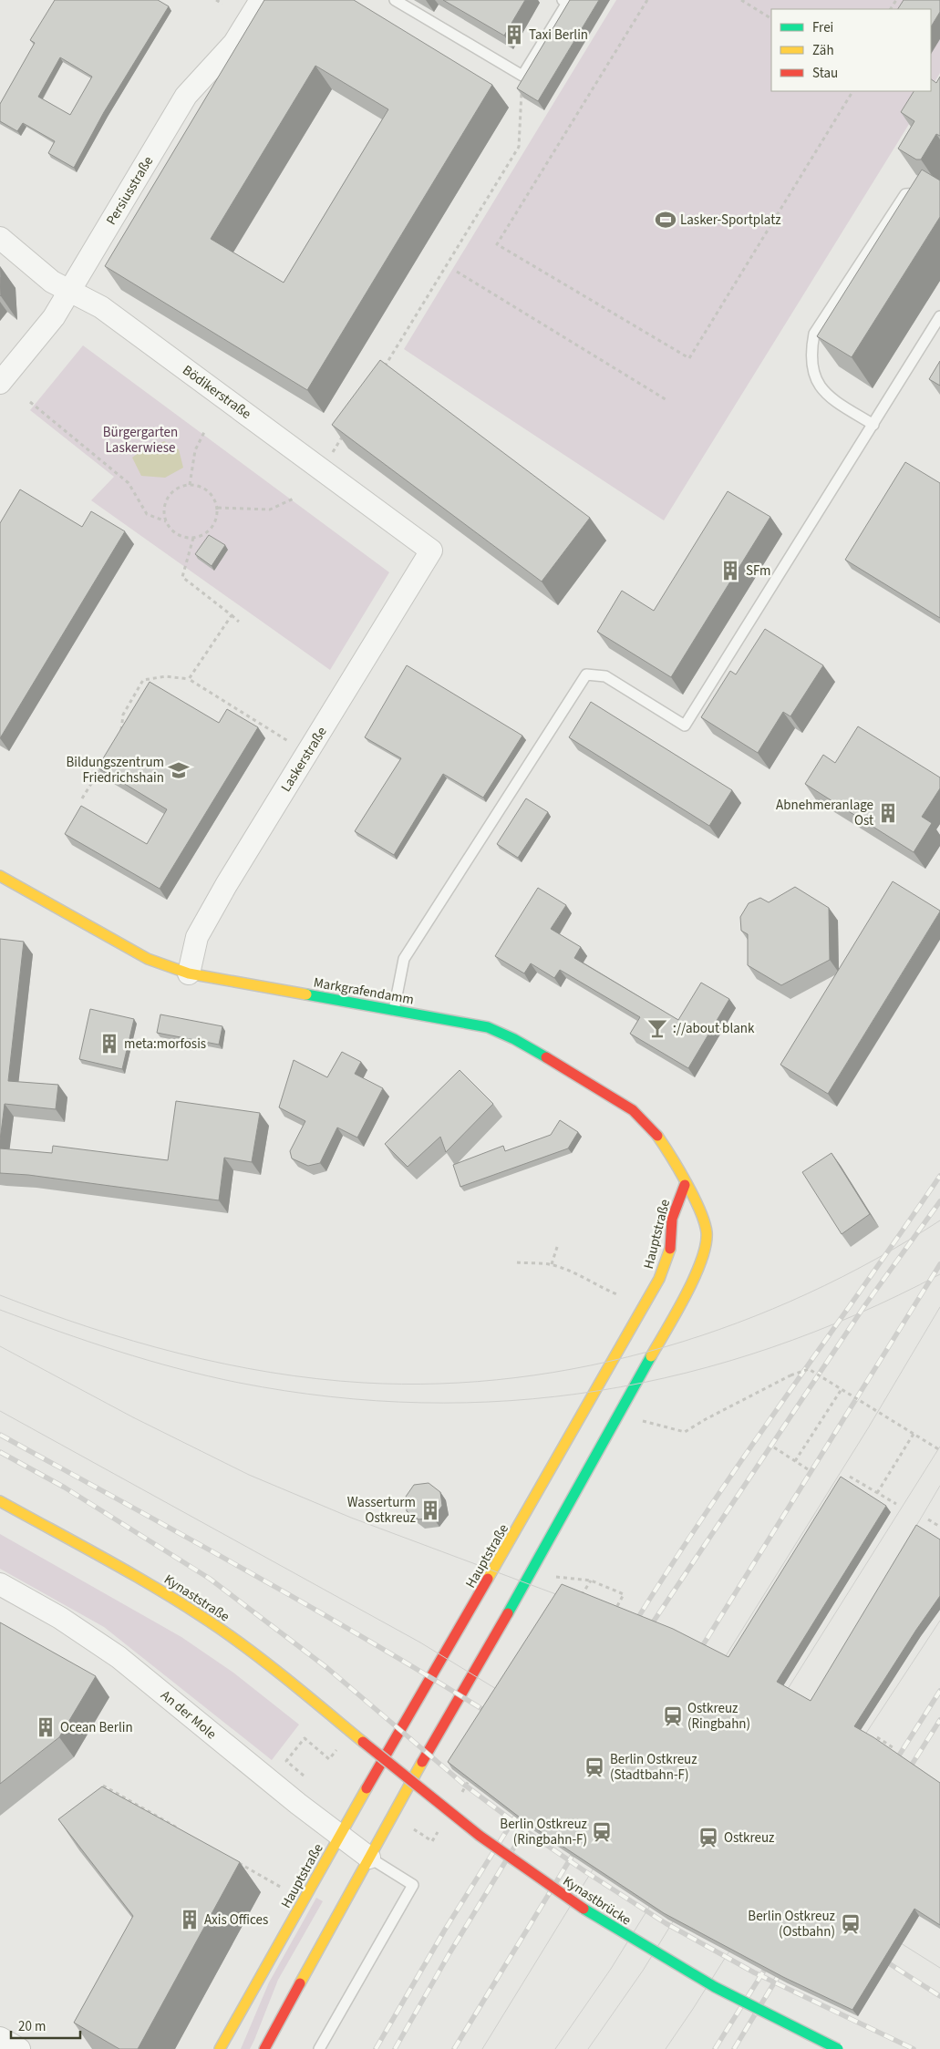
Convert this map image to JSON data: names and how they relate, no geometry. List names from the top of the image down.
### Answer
{
  "streets": {
    "main road": [
      "Markgrafendamm",
      "Hauptstraße",
      "Kynaststraße",
      "Kynastbrücke"
    ],
    "street": [
      "Persiusstraße",
      "Bödikerstraße",
      "Laskerstraße",
      "An der Mole"
    ]
  },
  "crossings": [
    ["Persiusstraße", "Bödikerstraße"],
    ["Bödikerstraße", "Laskerstraße"],
    ["Laskerstraße", "Markgrafendamm"],
    ["Markgrafendamm", "Hauptstraße"],
    ["Hauptstraße", "An der Mole"],
    ["Kynaststraße", "Kynastbrücke"]
  ],
  "parks": ["Bürgergarten Laskerwiese"],
  "places": {
    "building": [
      "Taxi Berlin",
      "SFm",
      "Abnehmeranlage Ost",
      "meta:morfosis",
      "Wasserturm Ostkreuz",
      "Ocean Berlin",
      "Axis Offices"
    ],
    "sports": ["Lasker-Sportplatz"],
    "school or university": ["Bildungszentrum Friedrichshain"],
    "bar": ["://about blank"],
    "station": [
      "Ostkreuz (Ringbahn)",
      "Berlin Ostkreuz (Stadtbahn-F)",
      "Berlin Ostkreuz (Ringbahn-F)",
      "Ostkreuz",
      "Berlin Ostkreuz (Ostbahn)"
    ]
  },
  "legend": ["Frei", "Zäh", "Stau"],
  "scale_bar": "20 m"
}
